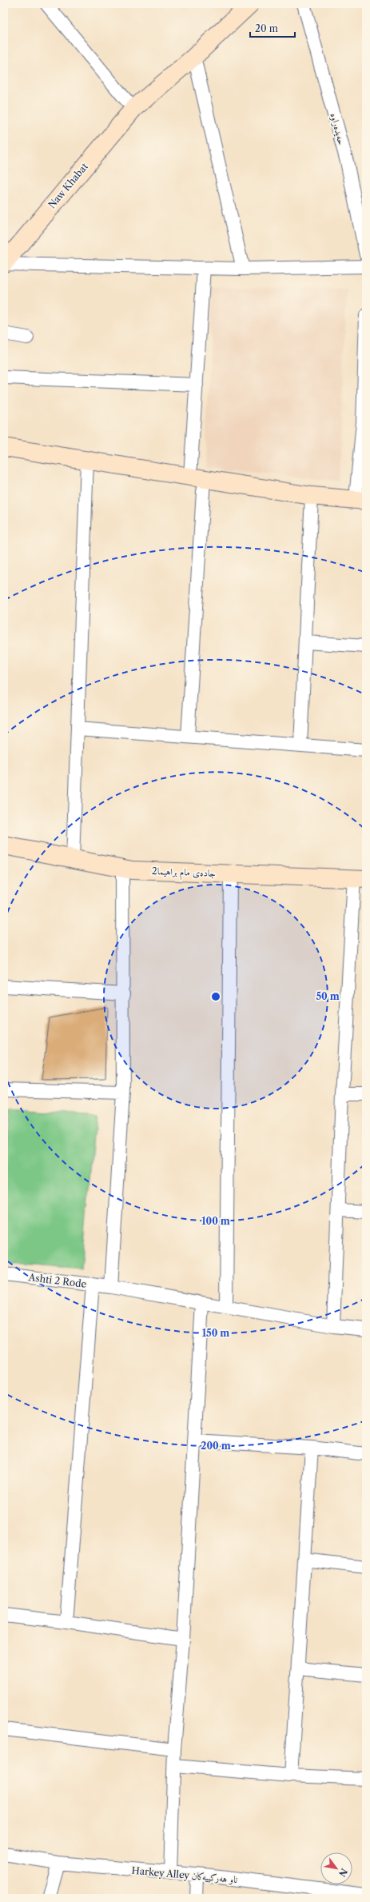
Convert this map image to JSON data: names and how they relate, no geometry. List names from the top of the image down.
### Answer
{
  "streets": {
    "street": [
      "حەیدەراوە",
      "Naw Khabat",
      "جادەی مام براهیما2",
      "Ashti 2 Rode",
      "Harkey Alley ناو هەركييەكان"
    ]
  },
  "scale_bar": "20 m",
  "north": "bottom right",
  "rings": [
    "50 m",
    "100 m",
    "150 m",
    "200 m"
  ]
}
